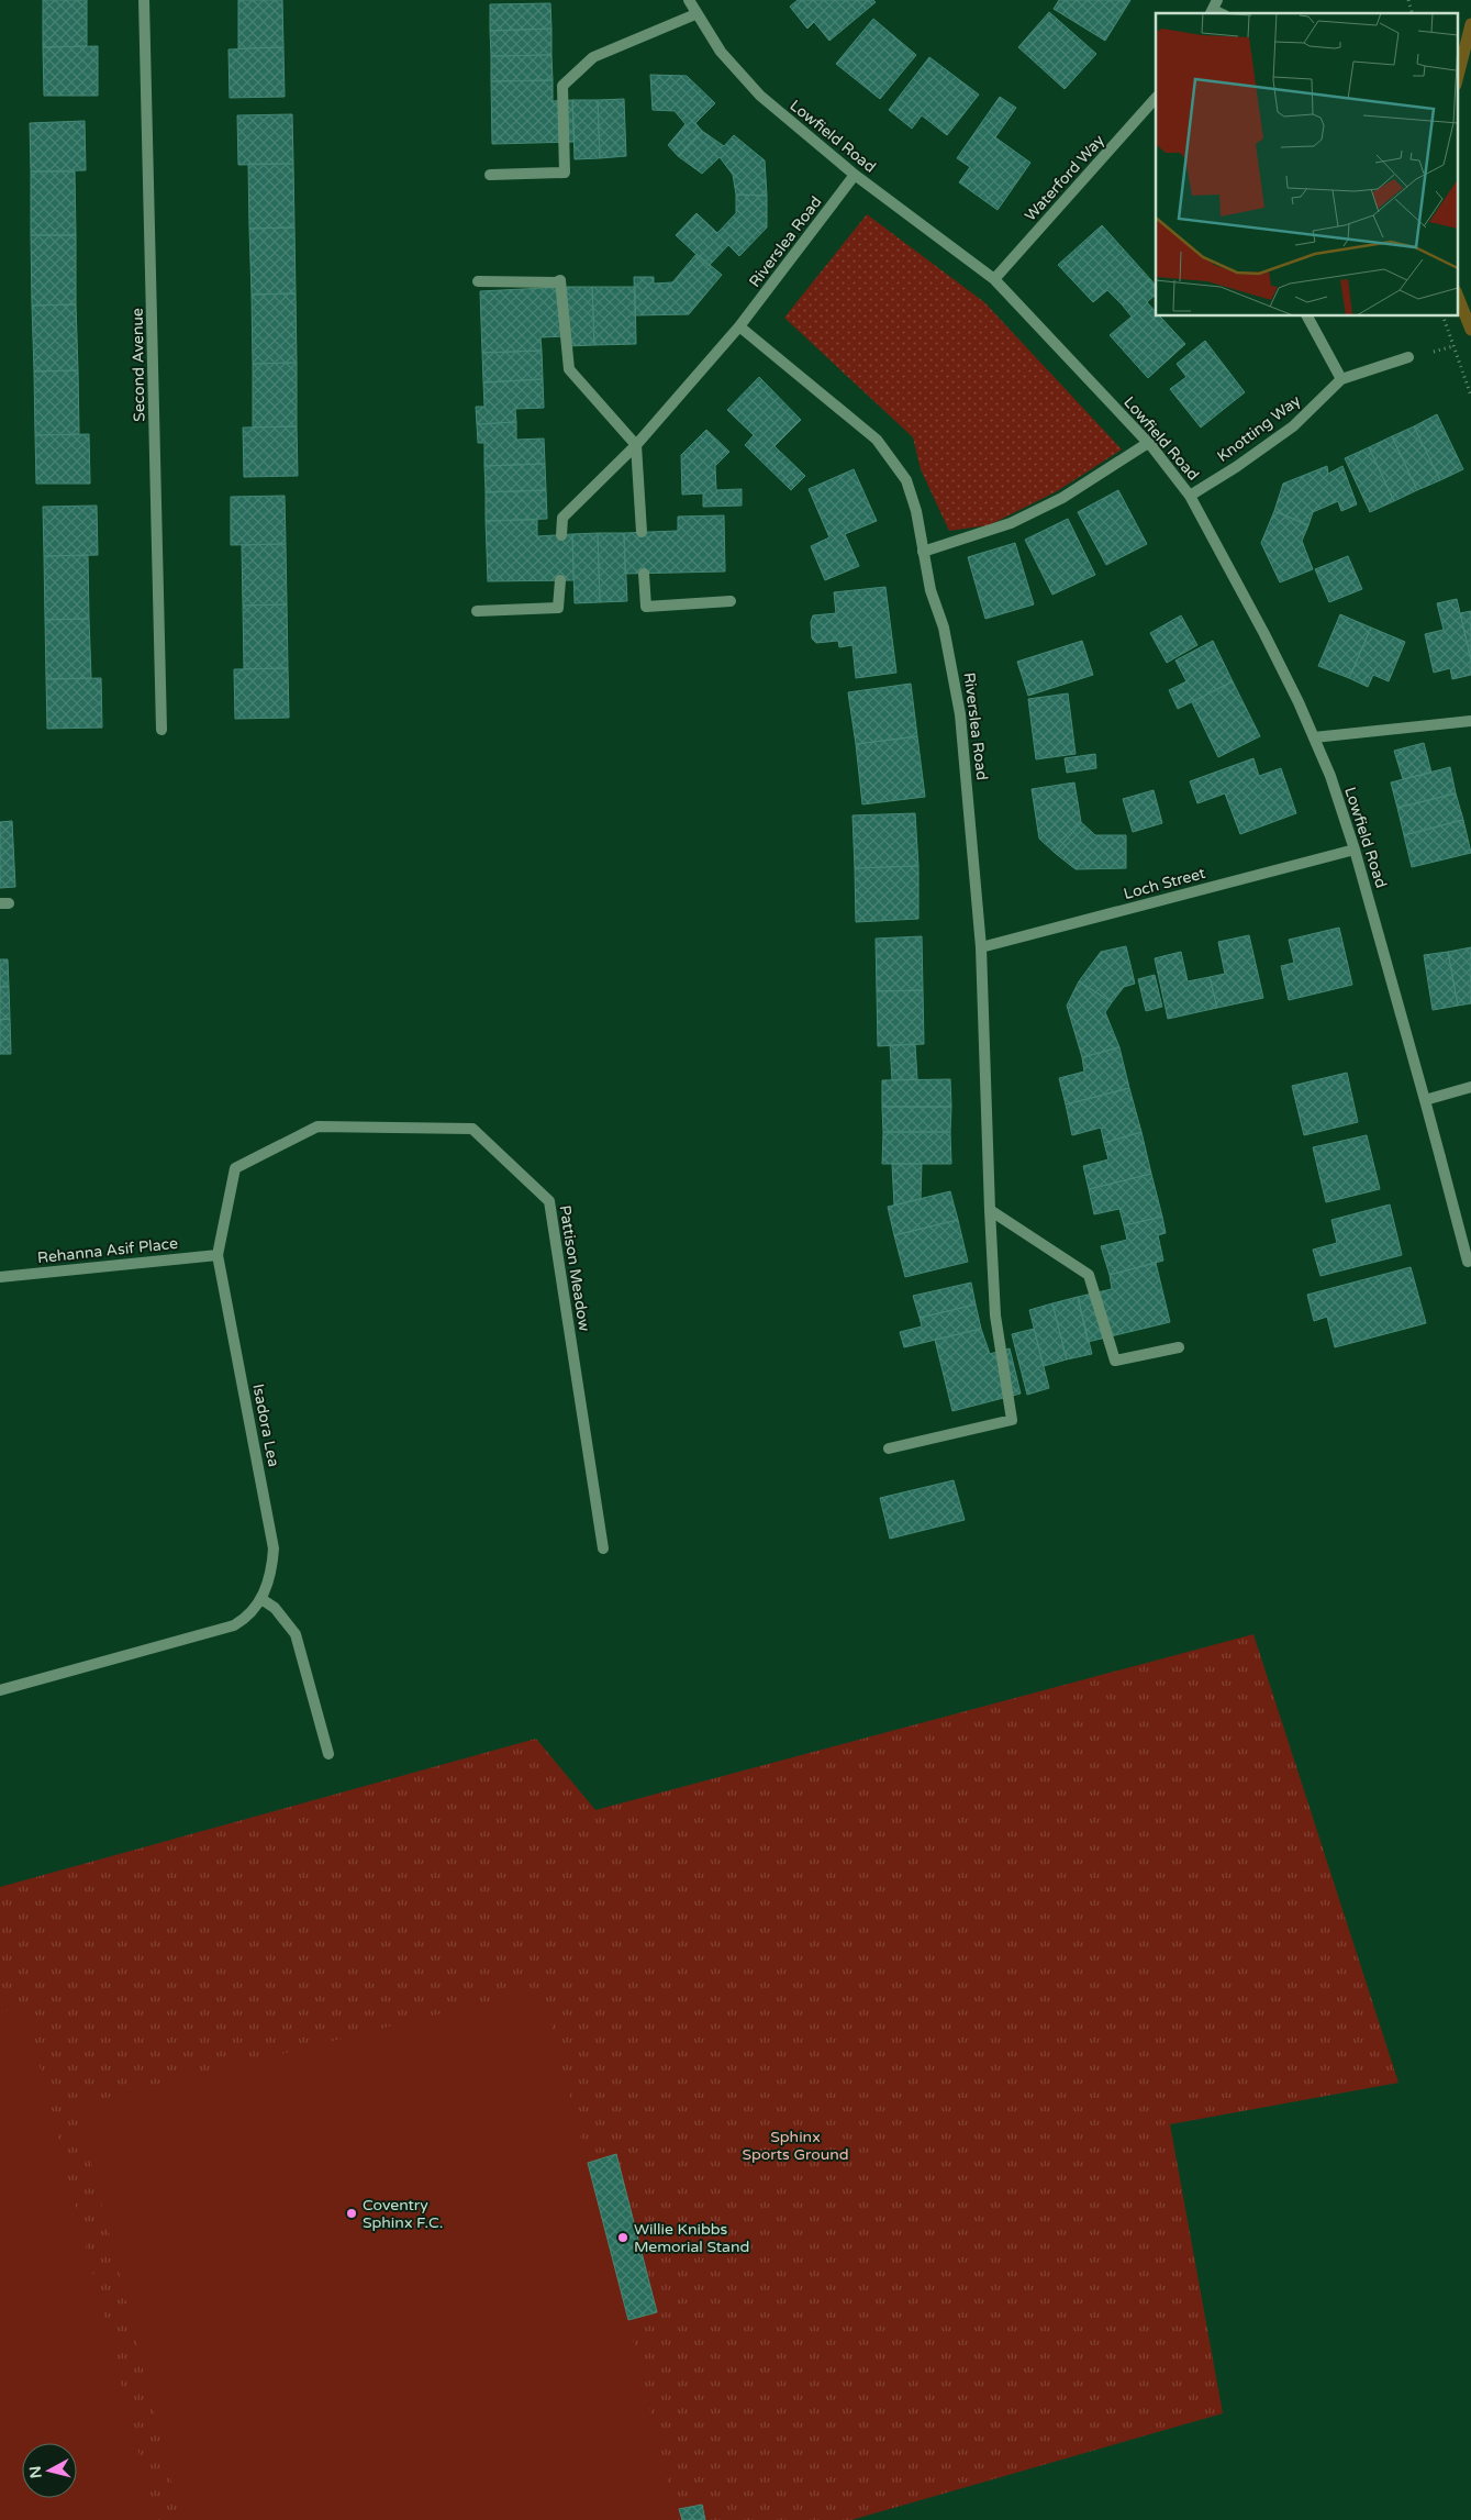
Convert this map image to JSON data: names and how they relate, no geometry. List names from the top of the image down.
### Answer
{
  "streets": {
    "street": [
      "Lowfield Road",
      "Waterford Way",
      "Riverslea Road",
      "Second Avenue",
      "Knotting Way",
      "Loch Street",
      "Rehanna Asif Place",
      "Pattison Meadow",
      "Isadora Lea"
    ]
  },
  "crossings": [
    ["Lowfield Road", "Waterford Way"],
    ["Lowfield Road", "Riverslea Road"],
    ["Lowfield Road", "Knotting Way"],
    ["Lowfield Road", "Loch Street"],
    ["Riverslea Road", "Loch Street"],
    ["Rehanna Asif Place", "Pattison Meadow"],
    ["Rehanna Asif Place", "Isadora Lea"],
    ["Pattison Meadow", "Isadora Lea"]
  ],
  "parks": ["Sphinx Sports Ground"],
  "places": ["Coventry Sphinx F.C.", "Willie Knibbs Memorial Stand"],
  "north": "left"
}
